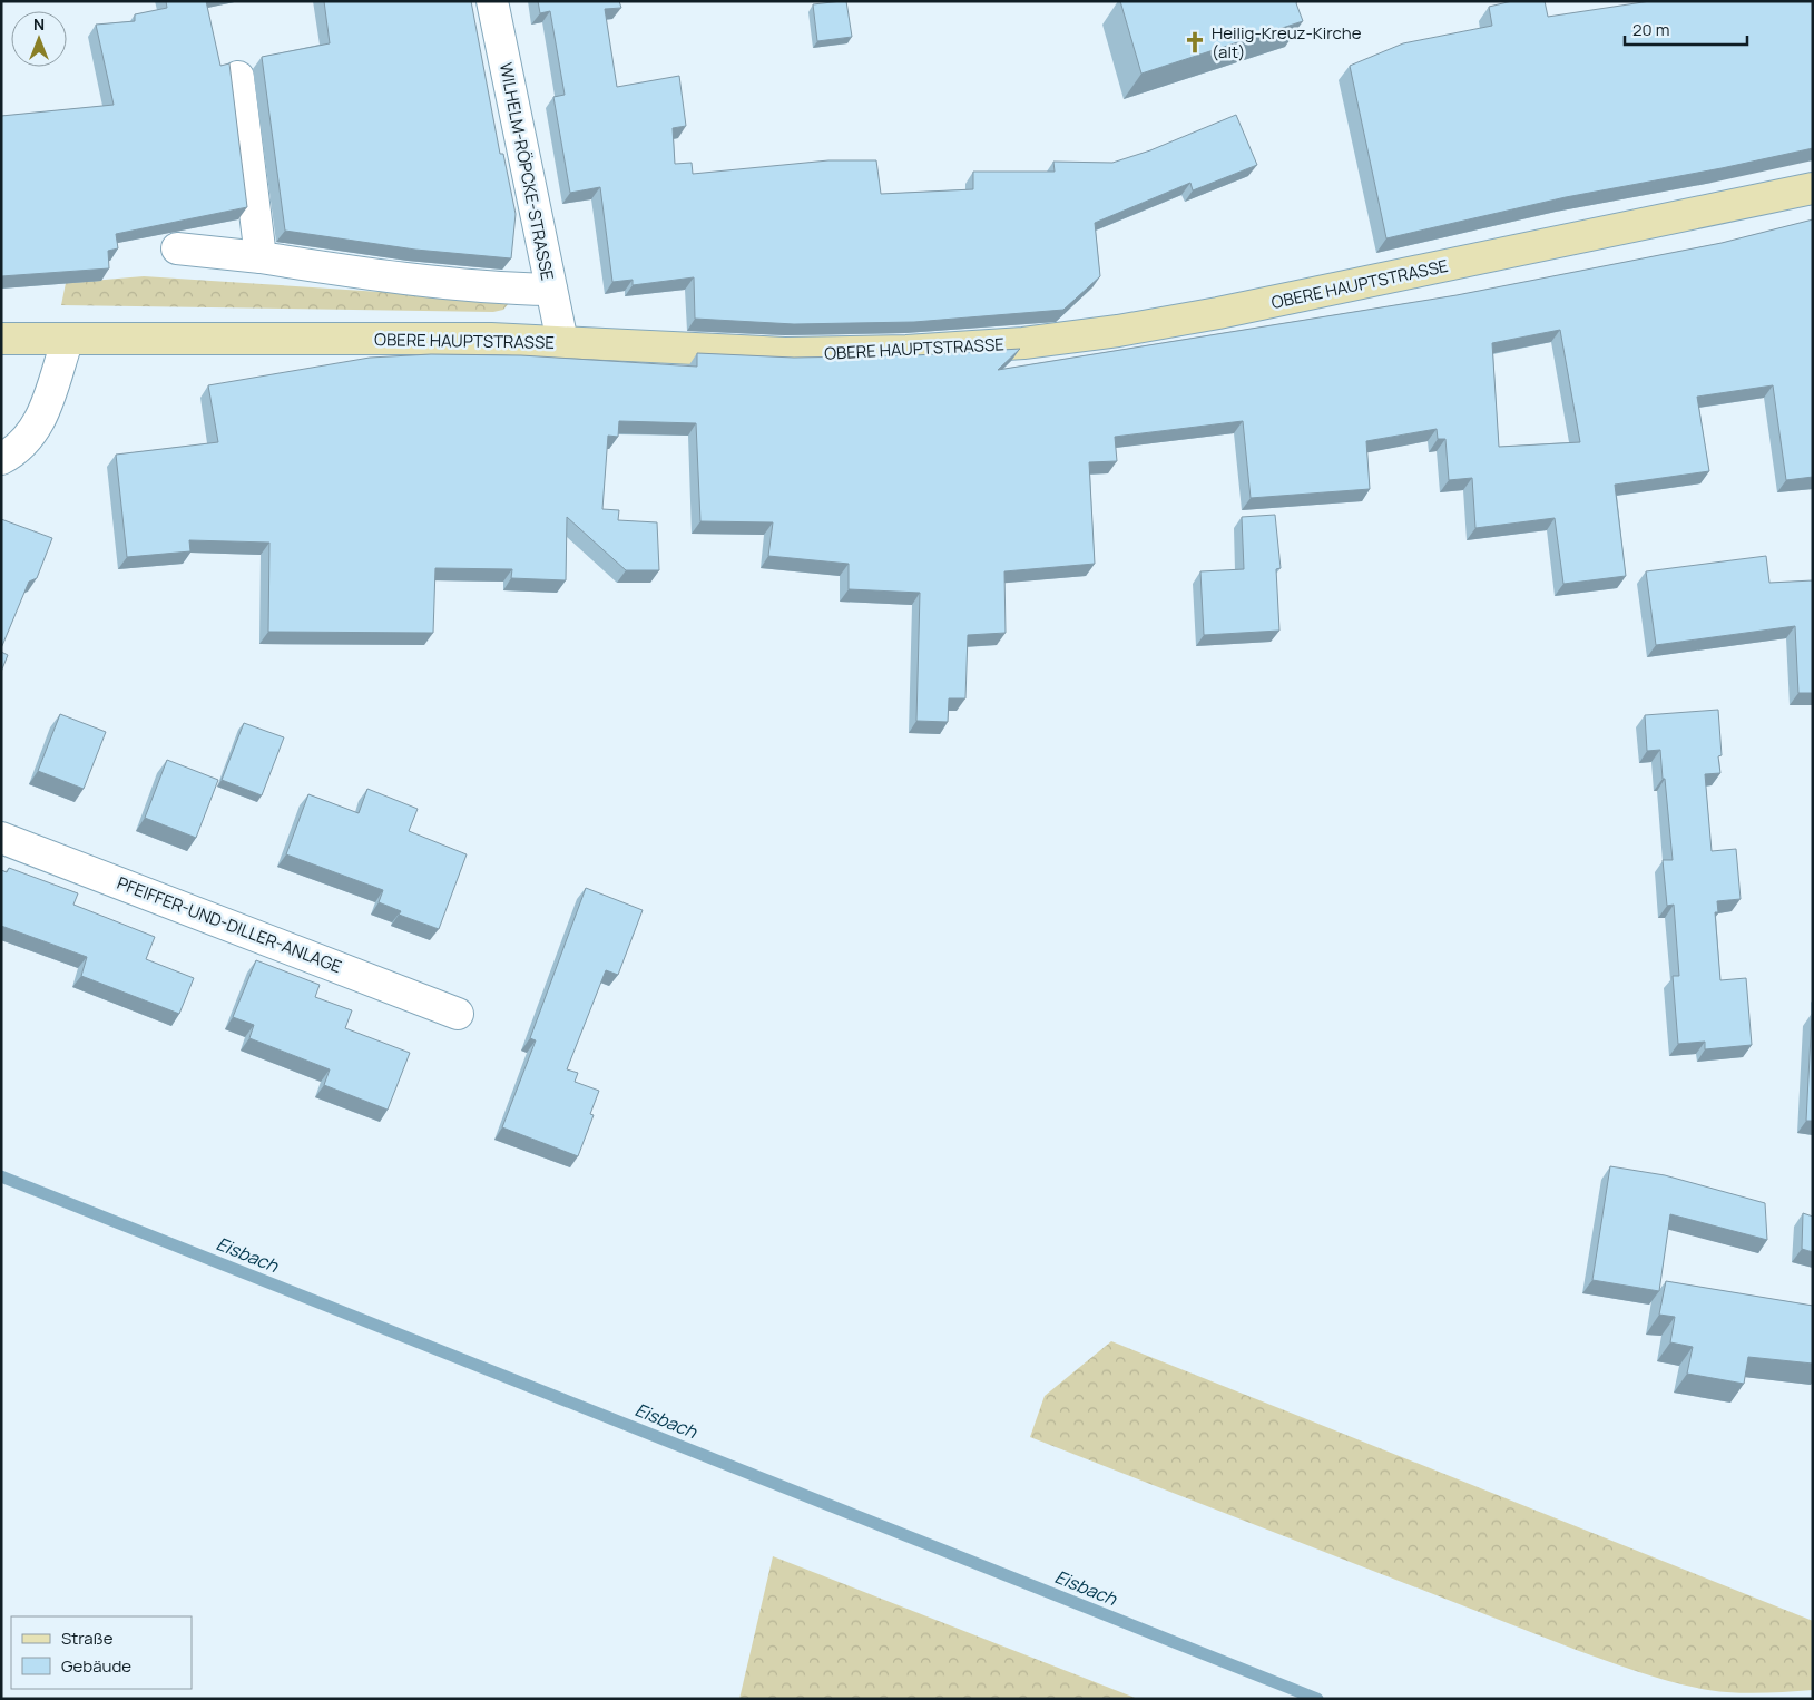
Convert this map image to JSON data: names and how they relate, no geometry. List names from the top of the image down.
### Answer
{
  "streets": {
    "main road": ["OBERE HAUPTSTRASSE"],
    "street": ["WILHELM-RÖPCKE-STRASSE", "PFEIFFER-UND-DILLER-ANLAGE"]
  },
  "crossings": [
    ["WILHELM-RÖPCKE-STRASSE", "OBERE HAUPTSTRASSE"]
  ],
  "water": ["Eisbach"],
  "places": {
    "church": ["Heilig-Kreuz-Kirche (alt)"]
  },
  "legend": ["Straße", "Gebäude"],
  "scale_bar": "20 m",
  "north": "top"
}
